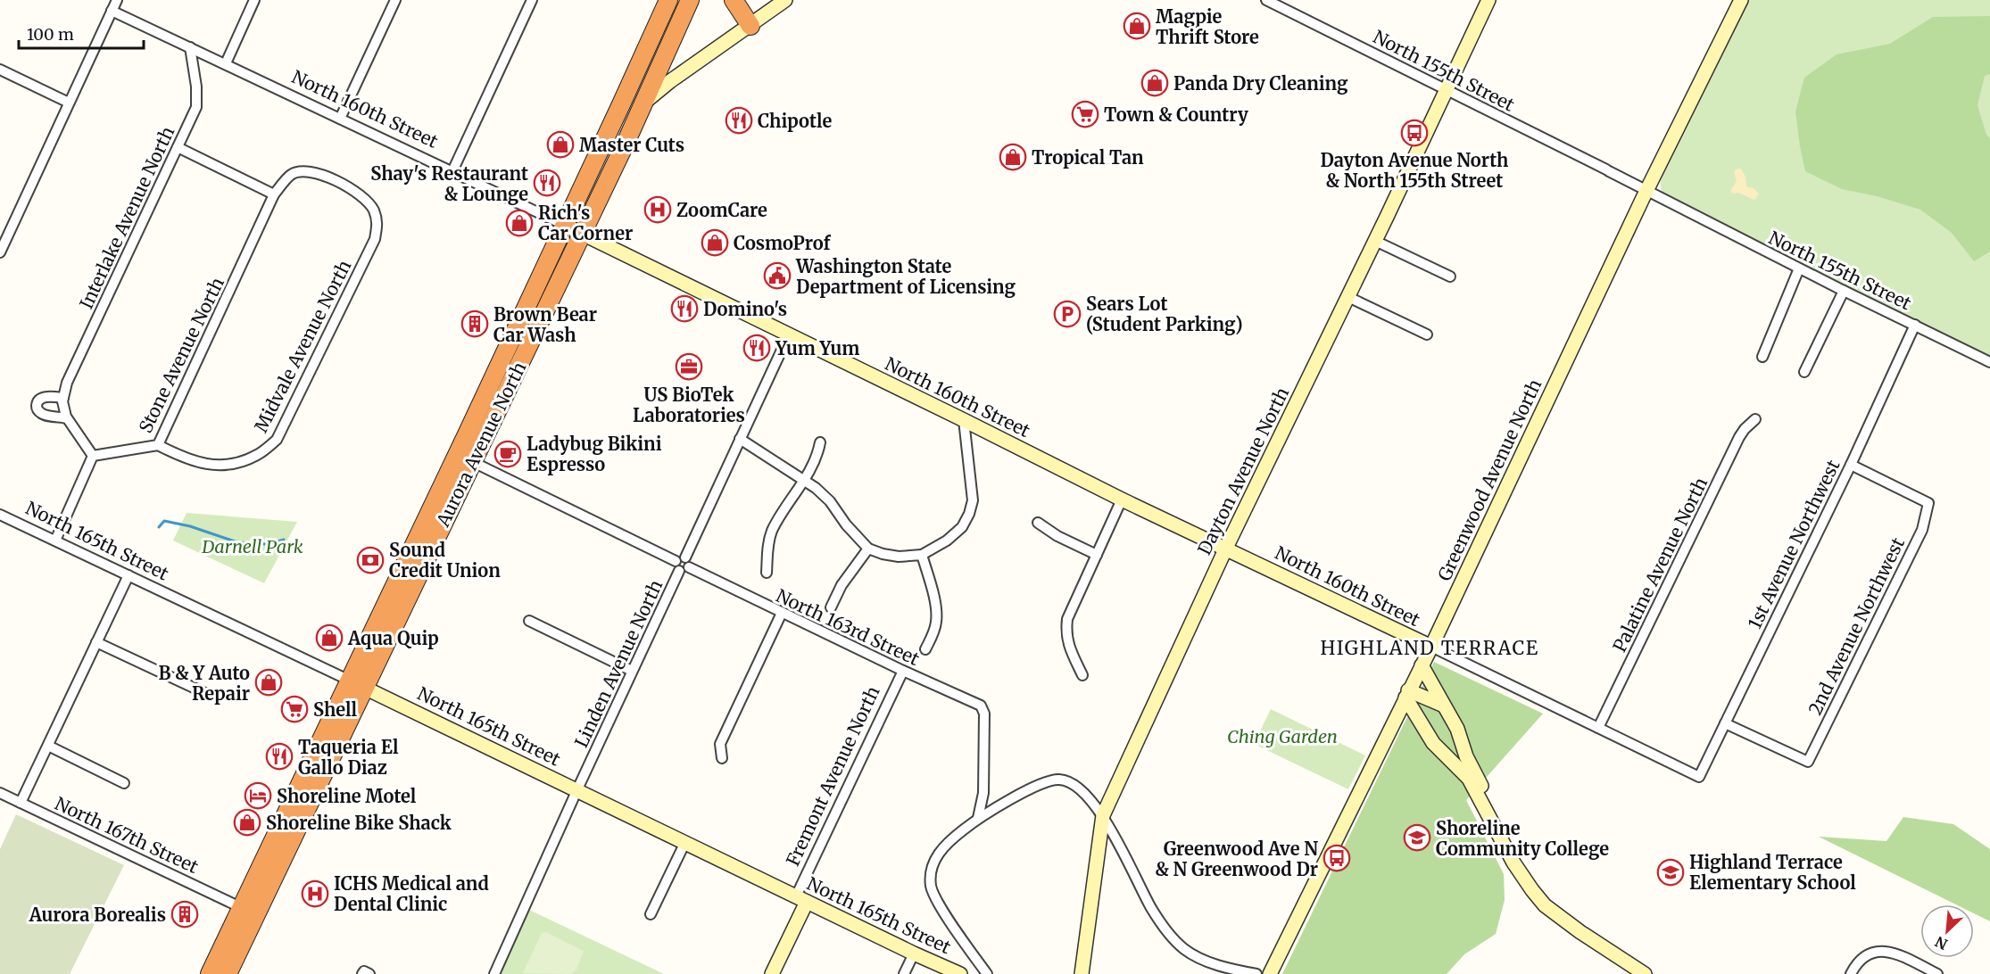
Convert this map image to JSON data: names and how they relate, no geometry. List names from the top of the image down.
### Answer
{
  "streets": {
    "highway": ["Aurora Avenue North"],
    "street": [
      "North 155th Street",
      "North 160th Street",
      "Interlake Avenue North",
      "Midvale Avenue North",
      "Stone Avenue North",
      "Dayton Avenue North",
      "Greenwood Avenue North",
      "North 165th Street",
      "1st Avenue Northwest",
      "Palatine Avenue North",
      "2nd Avenue Northwest",
      "North 163rd Street",
      "Linden Avenue North",
      "Fremont Avenue North",
      "North 167th Street"
    ]
  },
  "crossings": [
    ["North 155th Street", "Dayton Avenue North"],
    ["North 155th Street", "Greenwood Avenue North"],
    ["North 155th Street", "1st Avenue Northwest"],
    ["North 160th Street", "Interlake Avenue North"],
    ["North 160th Street", "Aurora Avenue North"],
    ["North 160th Street", "Dayton Avenue North"],
    ["North 160th Street", "Greenwood Avenue North"],
    ["North 160th Street", "1st Avenue Northwest"],
    ["North 160th Street", "Palatine Avenue North"],
    ["Interlake Avenue North", "Stone Avenue North"],
    ["Midvale Avenue North", "Stone Avenue North"],
    ["Aurora Avenue North", "North 165th Street"],
    ["Aurora Avenue North", "North 167th Street"],
    ["North 165th Street", "Linden Avenue North"],
    ["North 165th Street", "Fremont Avenue North"],
    ["1st Avenue Northwest", "2nd Avenue Northwest"],
    ["North 163rd Street", "Linden Avenue North"],
    ["North 163rd Street", "Fremont Avenue North"]
  ],
  "districts": ["HIGHLAND TERRACE"],
  "parks": ["Darnell Park", "Ching Garden"],
  "places": {
    "shop": [
      "Magpie Thrift Store",
      "Panda Dry Cleaning",
      "Master Cuts",
      "Tropical Tan",
      "Rich's Car Corner",
      "CosmoProf",
      "Aqua Quip",
      "B & Y Auto Repair",
      "Shoreline Bike Shack"
    ],
    "supermarket": ["Town & Country", "Shell"],
    "restaurant": [
      "Chipotle",
      "Shay's Restaurant & Lounge",
      "Domino's",
      "Yum Yum",
      "Taqueria El Gallo Diaz"
    ],
    "bus stop": ["Dayton Avenue North & North 155th Street", "Greenwood Ave N & N Greenwood Dr"],
    "hospital": ["ZoomCare", "ICHS Medical and Dental Clinic"],
    "public building": ["Washington State Department of Licensing"],
    "parking": ["Sears Lot (Student Parking)"],
    "building": ["Brown Bear Car Wash", "Aurora Borealis"],
    "office": ["US BioTek Laboratories"],
    "cafe": ["Ladybug Bikini Espresso"],
    "bank": ["Sound Credit Union"],
    "hotel": ["Shoreline Motel"],
    "school or university": ["Shoreline Community College", "Highland Terrace Elementary School"]
  },
  "scale_bar": "100 m",
  "north": "bottom left"
}
